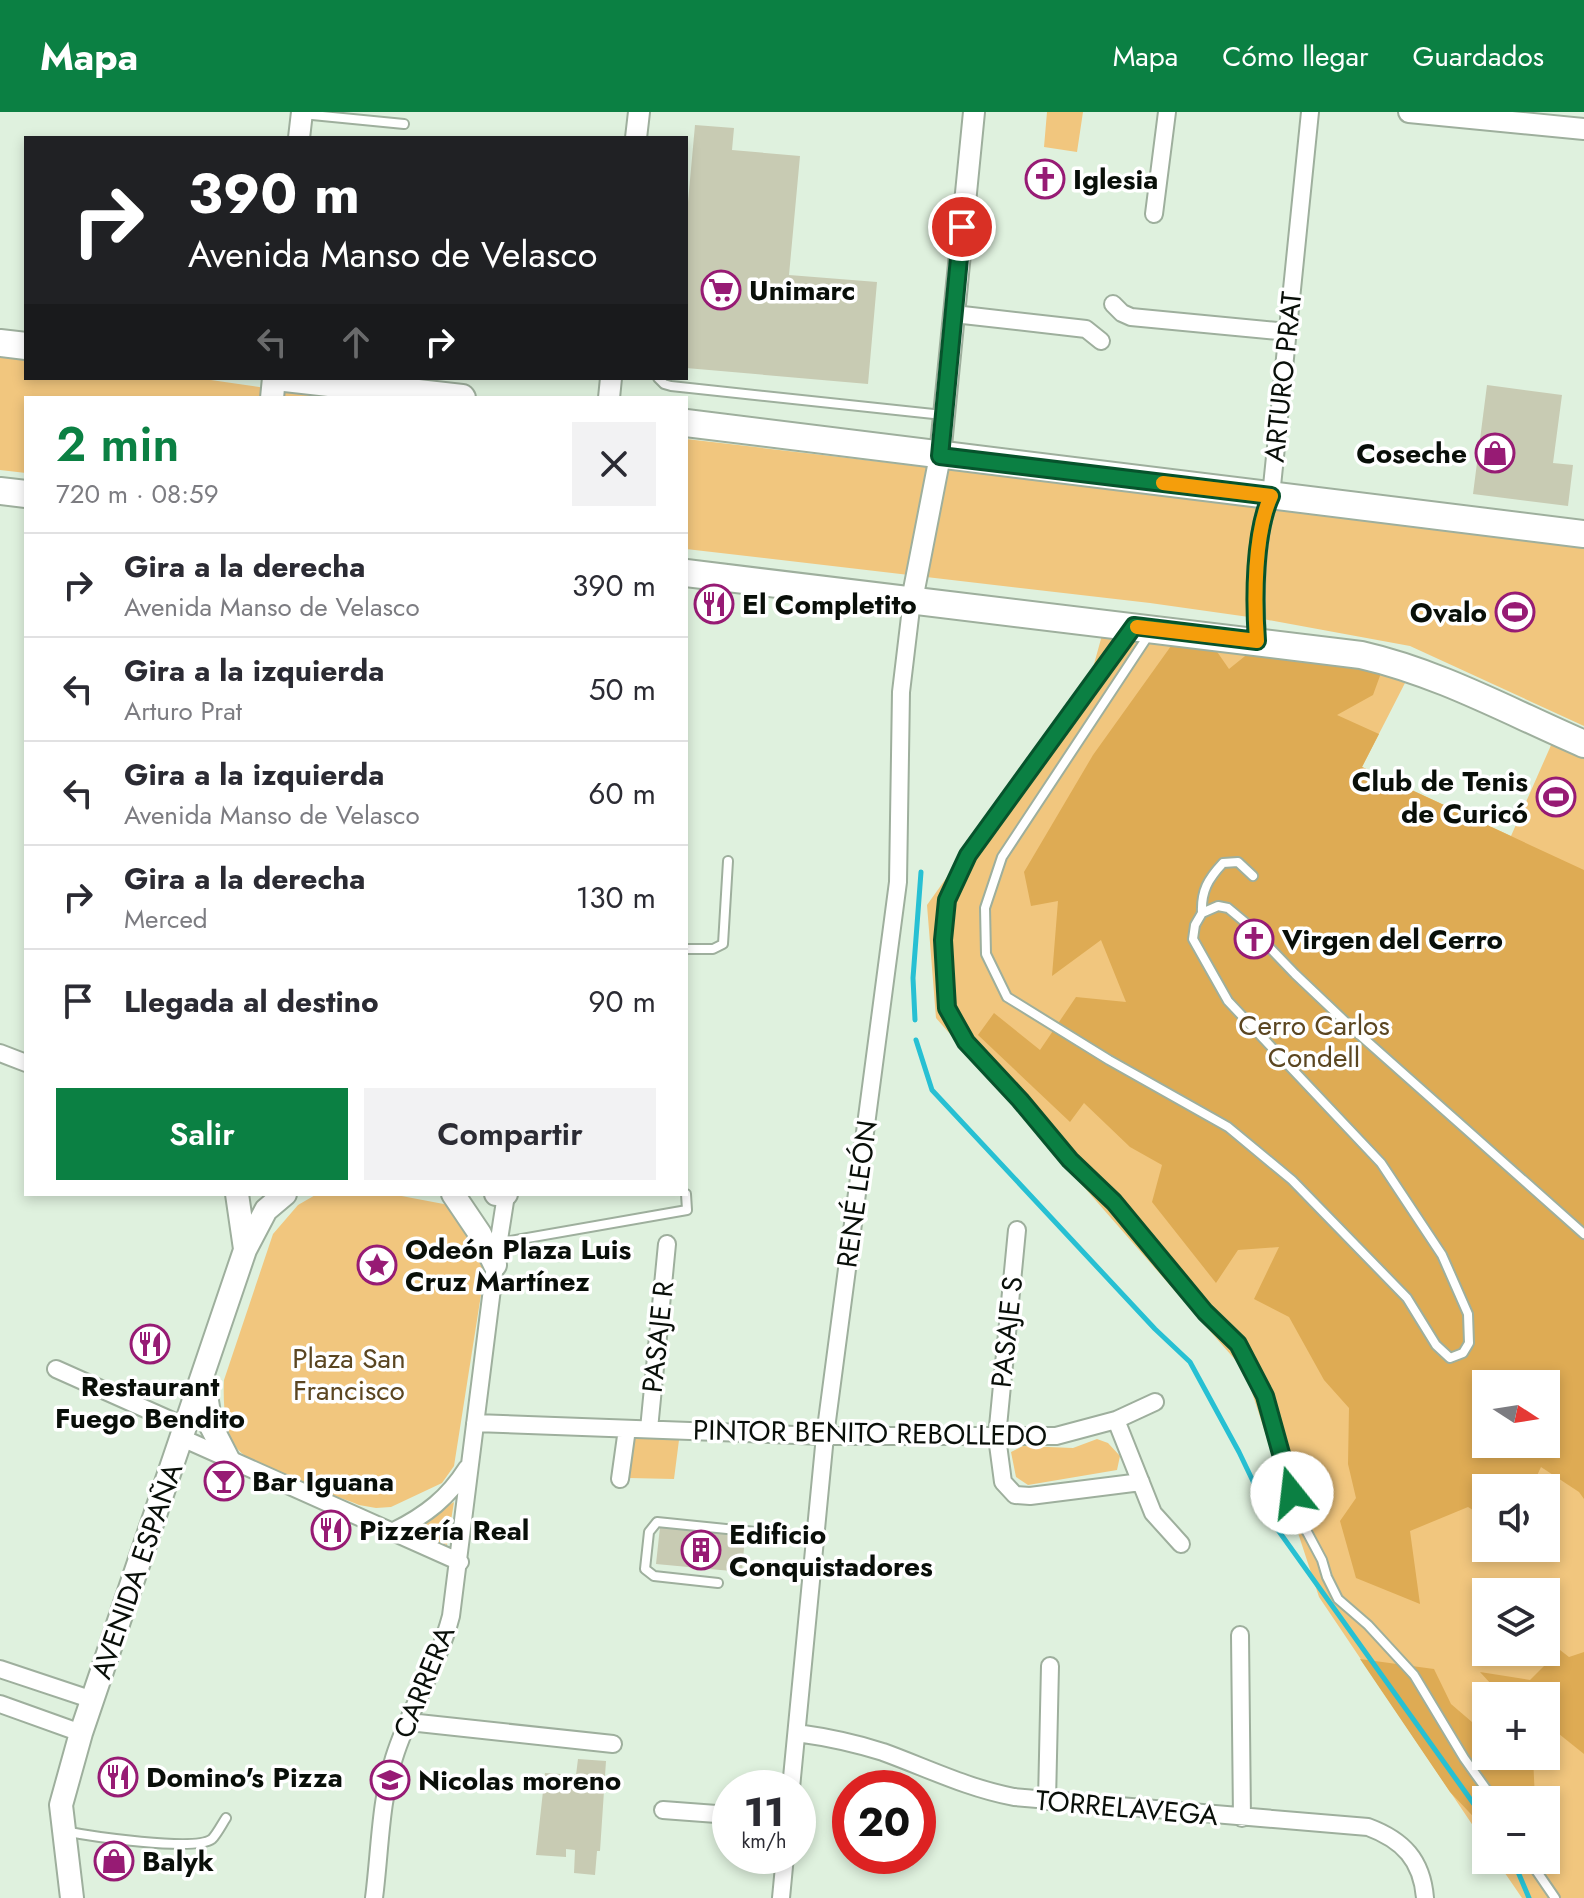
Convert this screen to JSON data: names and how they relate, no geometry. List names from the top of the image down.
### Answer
{
  "streets": {
    "main road": ["AVENIDA ESPAÑA"],
    "street": [
      "ARTURO PRAT",
      "RENÉ LEÓN",
      "PASAJE S",
      "PASAJE R",
      "PINTOR BENITO REBOLLEDO",
      "CARRERA",
      "TORRELAVEGA"
    ]
  },
  "crossings": [
    ["RENÉ LEÓN", "PINTOR BENITO REBOLLEDO"],
    ["RENÉ LEÓN", "TORRELAVEGA"],
    ["PASAJE S", "PINTOR BENITO REBOLLEDO"],
    ["PASAJE R", "PINTOR BENITO REBOLLEDO"],
    ["PINTOR BENITO REBOLLEDO", "CARRERA"]
  ],
  "parks": ["Cerro Carlos Condell", "Plaza San Francisco"],
  "places": {
    "church": ["Iglesia", "Virgen del Cerro"],
    "supermarket": ["Unimarc"],
    "shop": ["Coseche", "Balyk"],
    "restaurant": [
      "El Completito",
      "Restaurant Fuego Bendito",
      "Pizzería Real",
      "Domino's Pizza"
    ],
    "sports": ["Ovalo", "Club de Tenis de Curicó"],
    "place": ["Odeón Plaza Luis Cruz Martínez"],
    "bar": ["Bar Iguana"],
    "building": ["Edificio Conquistadores"],
    "school or university": ["Nicolas moreno"]
  },
  "north": "right",
  "page": {
    "header": "Mapa",
    "nav": ["Mapa", "Cómo llegar", "Guardados"],
    "turn": ["390 m", "Avenida Manso de Velasco"],
    "heading": ["2 min", "720 m · 08:59"],
    "list": [
      {
        "name": "Gira a la derecha",
        "note": "Avenida Manso de Velasco",
        "value": "390 m"
      },
      {
        "name": "Gira a la izquierda",
        "note": "Arturo Prat",
        "value": "50 m"
      },
      {
        "name": "Gira a la izquierda",
        "note": "Avenida Manso de Velasco",
        "value": "60 m"
      },
      {
        "name": "Gira a la derecha",
        "note": "Merced",
        "value": "130 m"
      },
      {
        "name": "Llegada al destino",
        "value": "90 m"
      }
    ],
    "buttons": ["Salir", "Compartir"],
    "map_buttons": ["+", "−"],
    "speed": "11 km/h",
    "limit": "20"
  }
}
